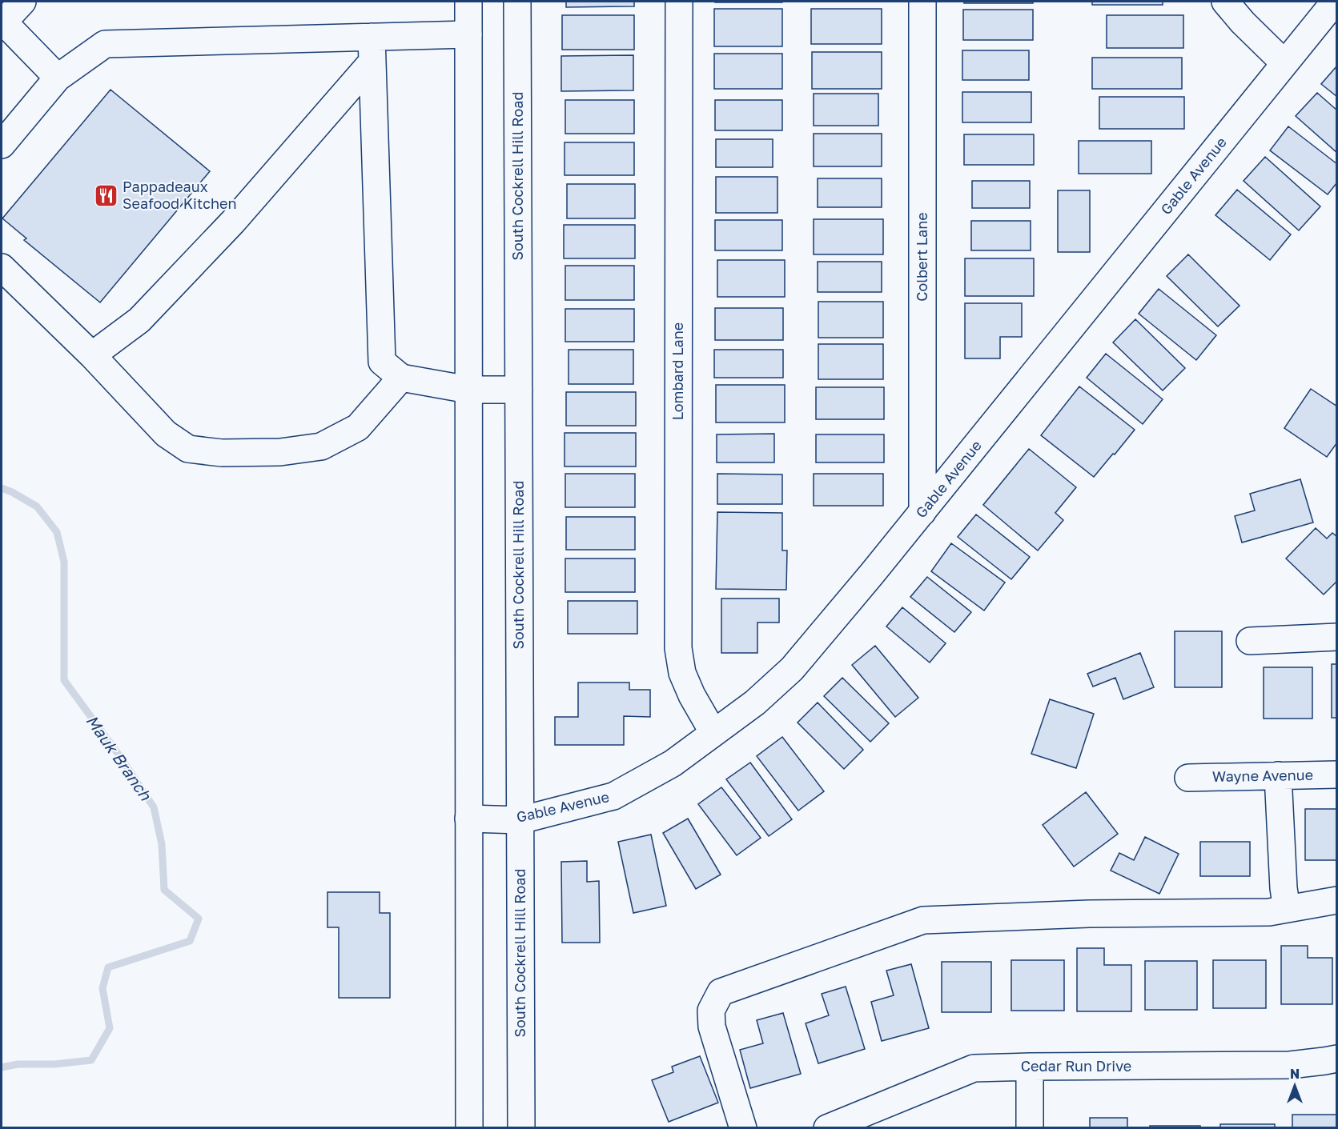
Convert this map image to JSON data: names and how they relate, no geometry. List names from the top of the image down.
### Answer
{
  "streets": {
    "street": [
      "South Cockrell Hill Road",
      "Gable Avenue",
      "Colbert Lane",
      "Lombard Lane",
      "Wayne Avenue",
      "Cedar Run Drive"
    ]
  },
  "crossings": [
    ["South Cockrell Hill Road", "Gable Avenue"],
    ["Gable Avenue", "Colbert Lane"],
    ["Gable Avenue", "Lombard Lane"]
  ],
  "water": ["Mauk Branch"],
  "places": {
    "restaurant": ["Pappadeaux Seafood Kitchen"]
  },
  "north": "top"
}
